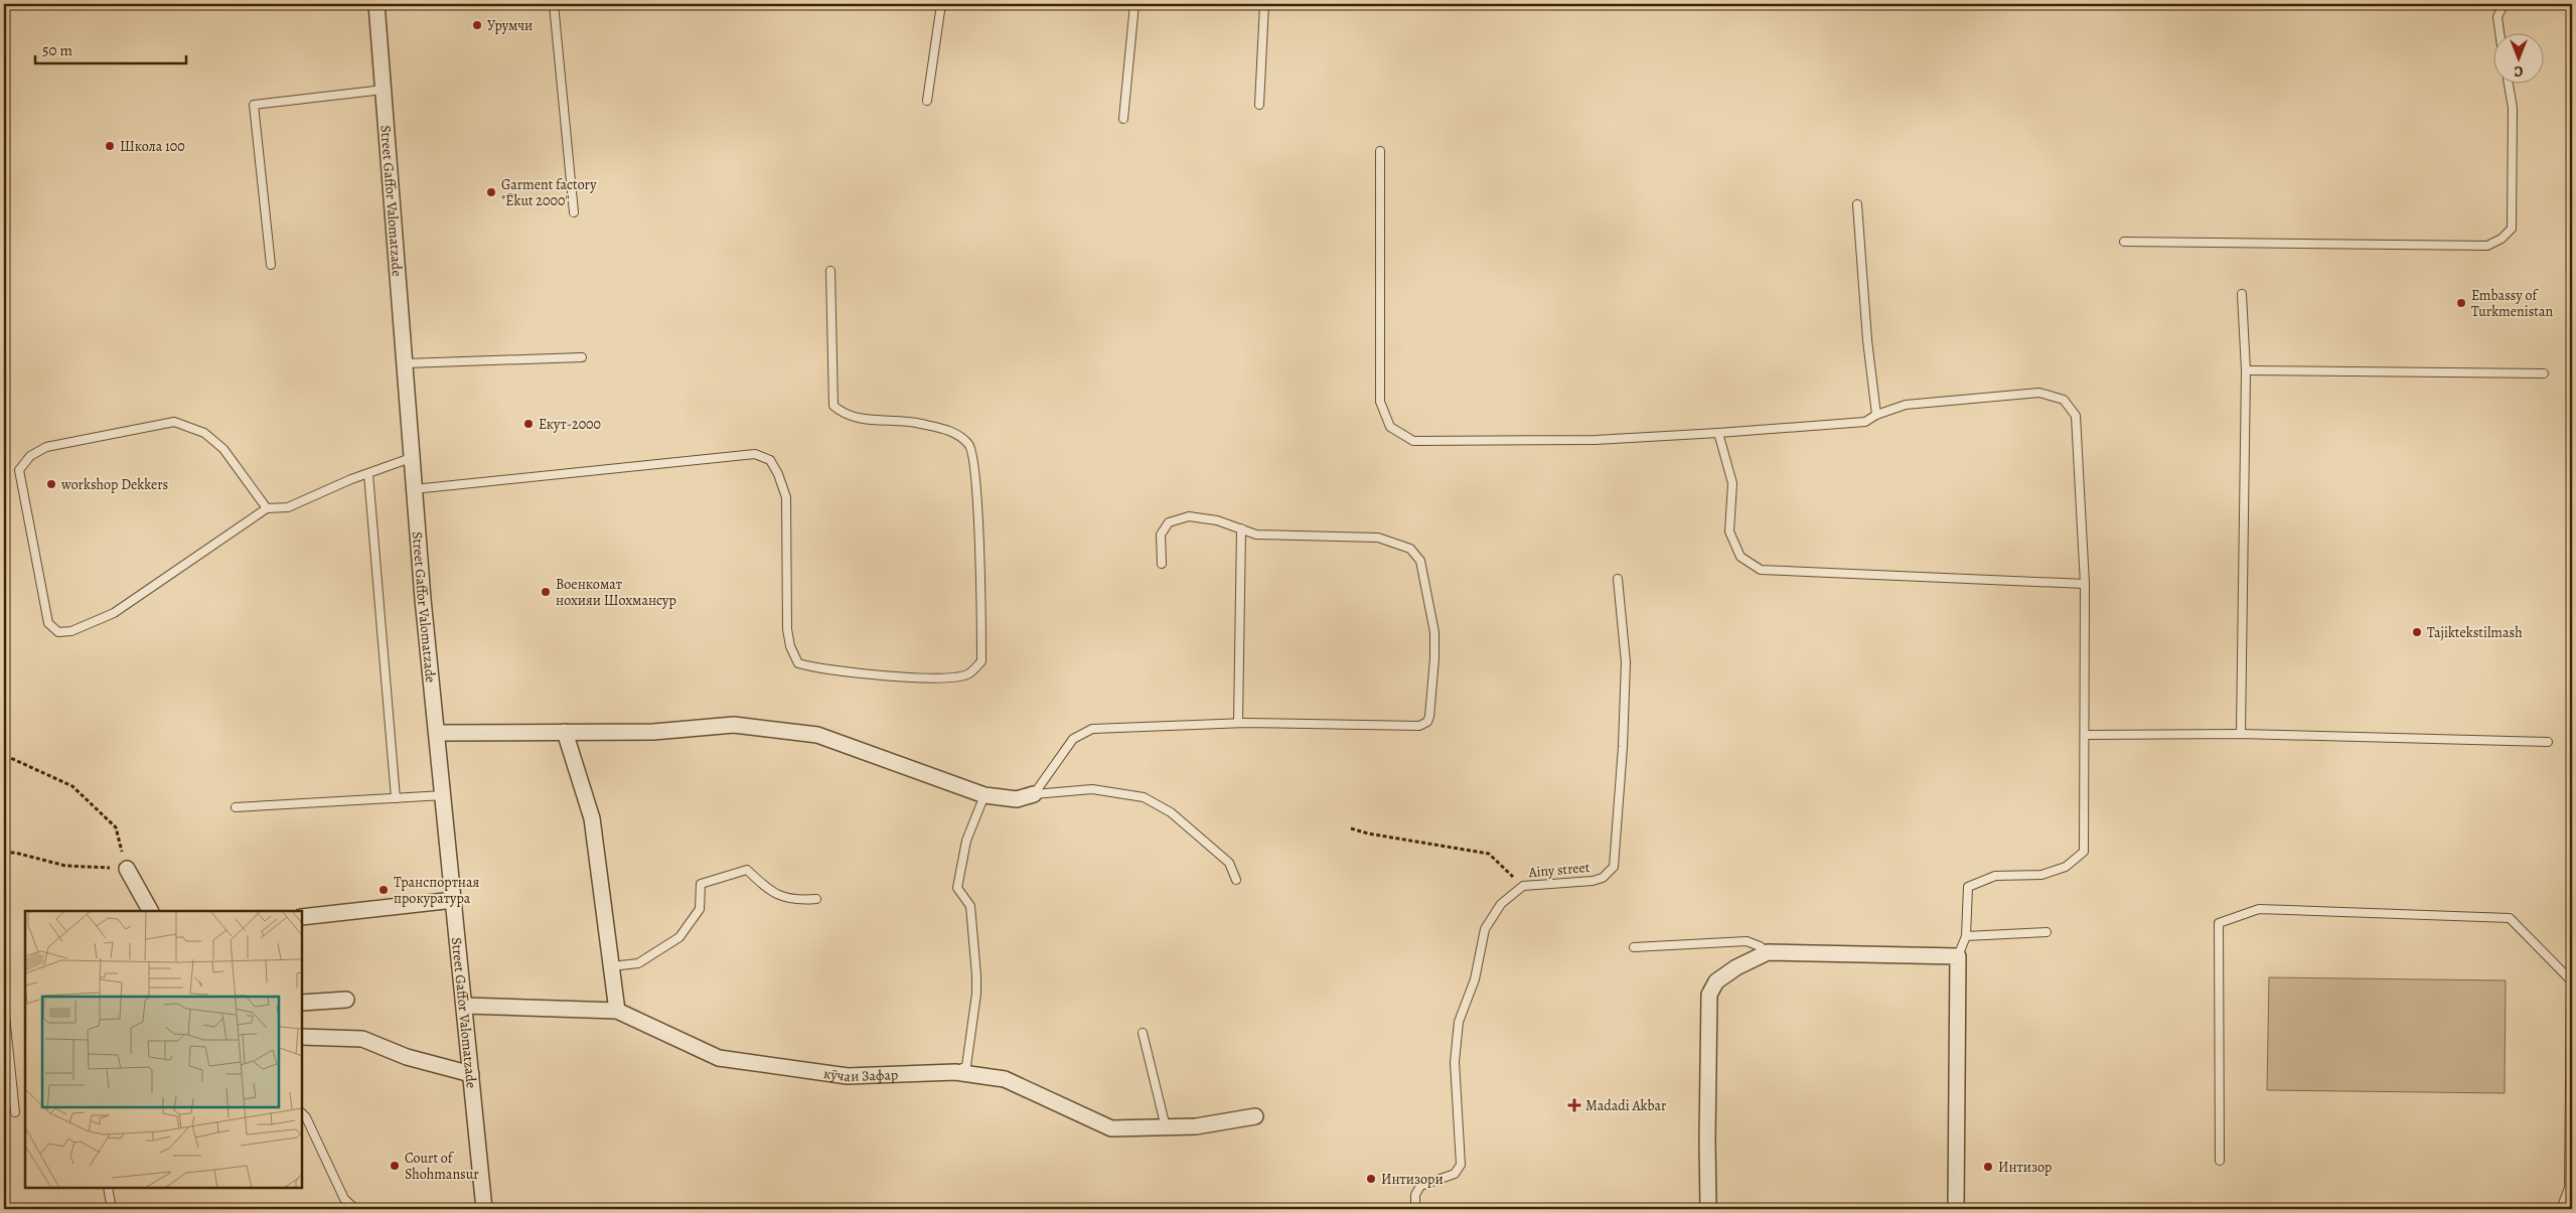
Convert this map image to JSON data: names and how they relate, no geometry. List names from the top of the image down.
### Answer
{
  "streets": {
    "street": ["Street Gaffor Valomatzade", "кӯчаи Зафар"],
    "lane": ["Ainy street"]
  },
  "crossings": [
    ["Street Gaffor Valomatzade", "кӯчаи Зафар"]
  ],
  "places": {
    "other": [
      "Урумчи",
      "Школа 100",
      "Garment factory \"Ёkut 2000\"",
      "Embassy of Turkmenistan",
      "Екут-2000",
      "workshop Dekkers",
      "Военкомат нохияи Шохмансур",
      "Tajiktekstilmash",
      "Транспортная прокуратура",
      "Court of Shohmansur",
      "Интизор",
      "Интизори"
    ],
    "health": ["Madadi Akbar"]
  },
  "scale_bar": "50 m",
  "north": "bottom"
}
